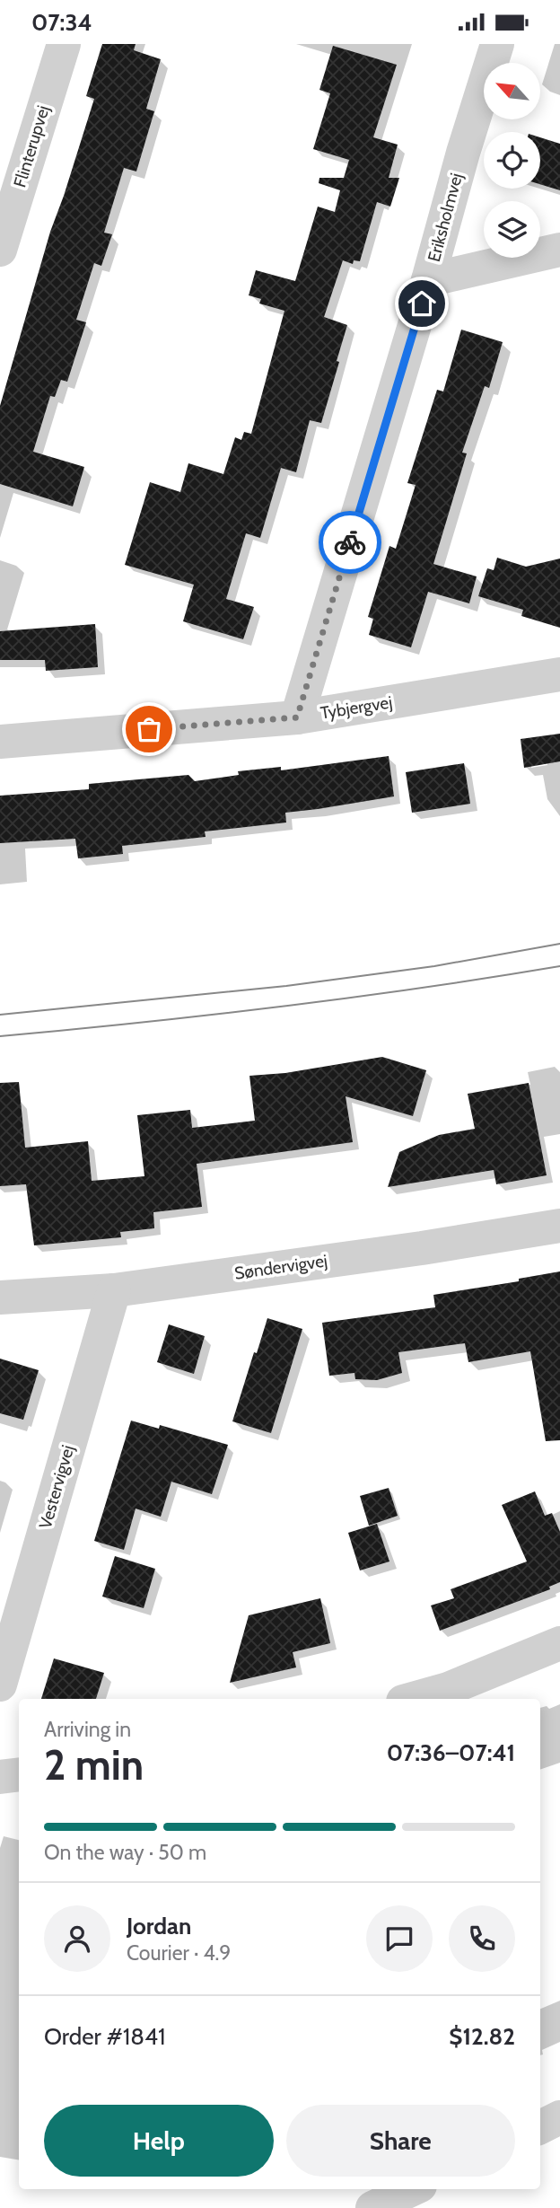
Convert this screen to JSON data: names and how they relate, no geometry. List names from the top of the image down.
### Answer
{
  "streets": {
    "street": [
      "Flinterupvej",
      "Eriksholmvej",
      "Tybjergvej",
      "Søndervigvej",
      "Vestervigvej"
    ]
  },
  "crossings": [
    ["Eriksholmvej", "Tybjergvej"],
    ["Søndervigvej", "Vestervigvej"]
  ],
  "north": "top left",
  "page": {
    "status": "07:34",
    "heading": ["2 min", "Arriving in", "07:36–07:41"],
    "panel": [
      "Jordan",
      "Courier · 4.9",
      "Order #1841",
      "$12.82"
    ],
    "bar": "On the way · 50 m",
    "buttons": ["Help", "Share"]
  }
}
